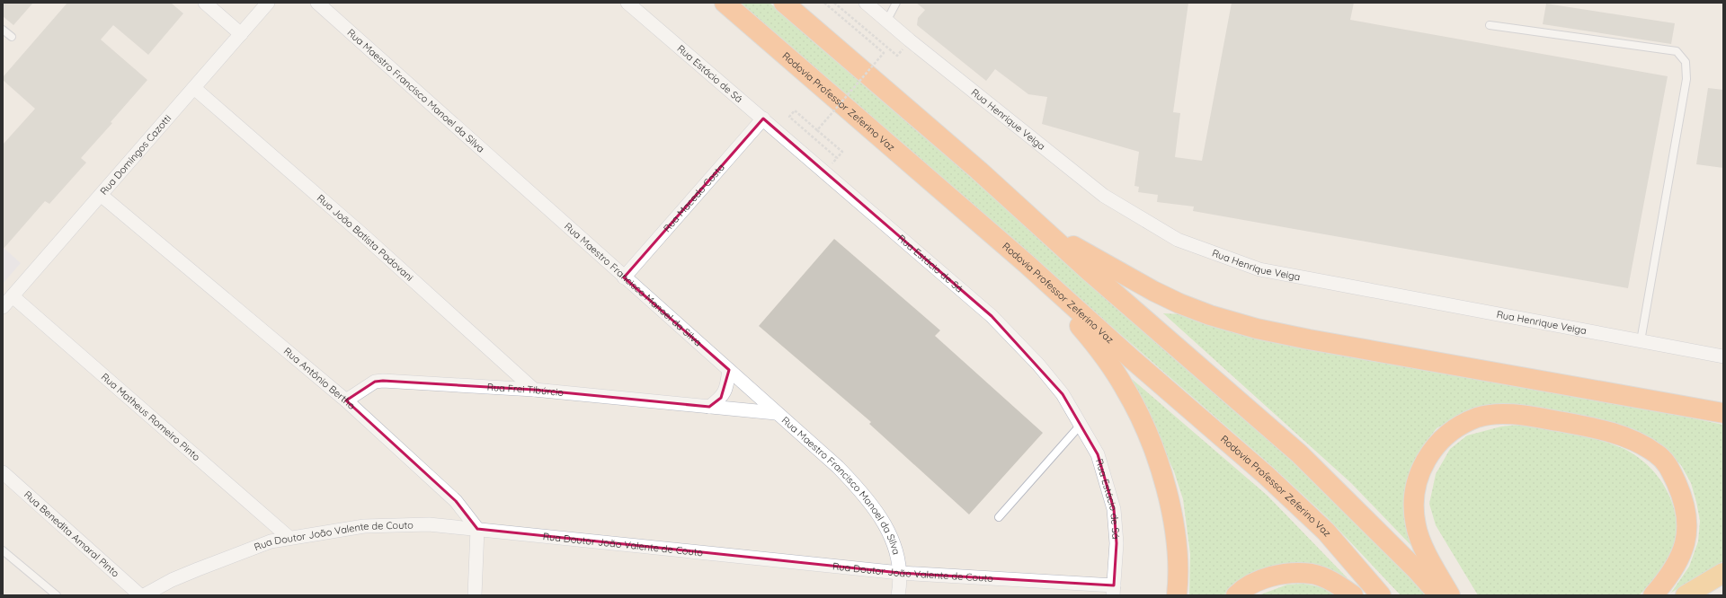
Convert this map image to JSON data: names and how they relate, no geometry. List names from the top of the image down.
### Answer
{
  "streets": {
    "highway": ["Rodovia Professor Zeferino Vaz"],
    "street": [
      "Rua Estácio de Sá",
      "Rua Maestro Francisco Manoel da Silva",
      "Rua Henrique Veiga",
      "Rua Domingos Cazotti",
      "Rua Macedo Costa",
      "Rua João Batista Padovani",
      "Rua Antônio Bertho",
      "Rua Frei Tibúrcio",
      "Rua Matheus Romeiro Pinto",
      "Rua Benedita Amaral Pinto",
      "Rua Doutor João Valente de Couto"
    ]
  },
  "crossings": [
    ["Rua Estácio de Sá", "Rua Macedo Costa"],
    ["Rua Estácio de Sá", "Rua Doutor João Valente de Couto"],
    ["Rua Maestro Francisco Manoel da Silva", "Rua Macedo Costa"],
    ["Rua Maestro Francisco Manoel da Silva", "Rua Frei Tibúrcio"],
    ["Rua Maestro Francisco Manoel da Silva", "Rua Doutor João Valente de Couto"],
    ["Rua Domingos Cazotti", "Rua João Batista Padovani"],
    ["Rua Domingos Cazotti", "Rua Antônio Bertho"],
    ["Rua Domingos Cazotti", "Rua Matheus Romeiro Pinto"],
    ["Rua João Batista Padovani", "Rua Frei Tibúrcio"],
    ["Rua Antônio Bertho", "Rua Frei Tibúrcio"],
    ["Rua Antônio Bertho", "Rua Doutor João Valente de Couto"],
    ["Rua Matheus Romeiro Pinto", "Rua Doutor João Valente de Couto"]
  ]
}
